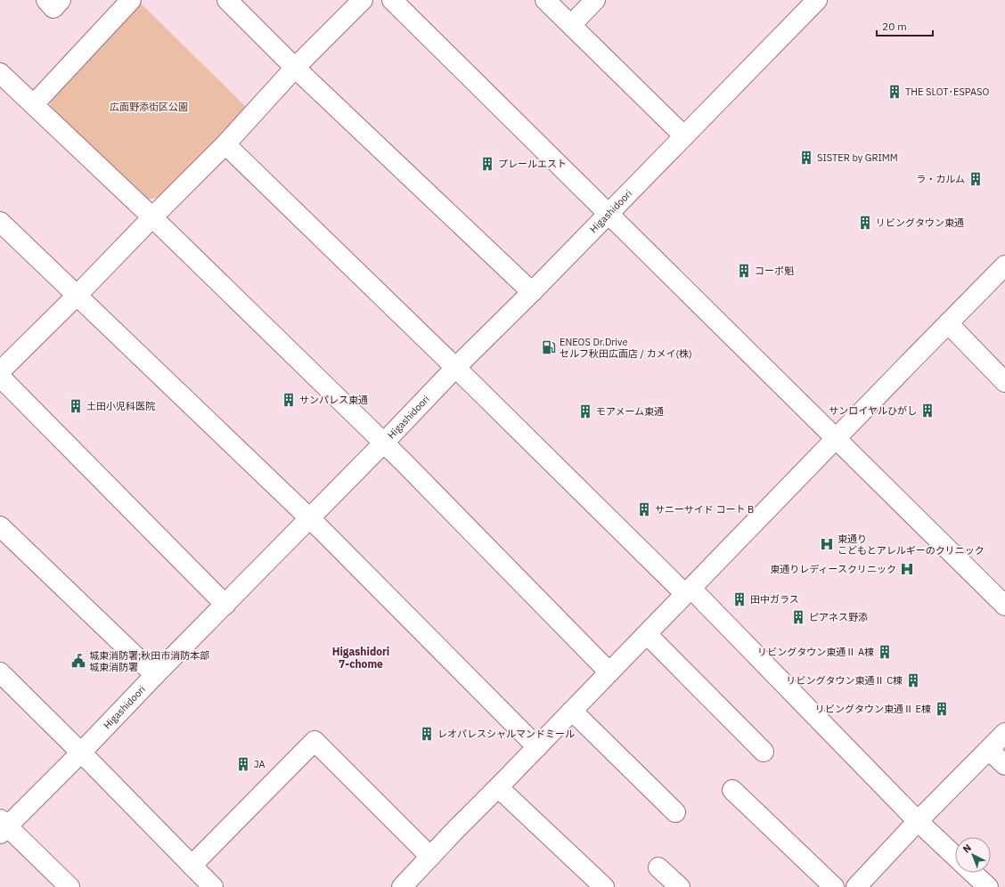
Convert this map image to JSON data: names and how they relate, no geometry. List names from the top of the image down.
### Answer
{
  "streets": {
    "street": ["Higashidoori"]
  },
  "districts": ["Higashidori 7-chome"],
  "parks": ["広面野添街区公園"],
  "places": {
    "building": [
      "THE SLOT･ESPASO",
      "SISTER by GRIMM",
      "プレールエスト",
      "ラ・カルム",
      "リビングタウン東通",
      "コーポ魁",
      "サンパレス東通",
      "土田小児科医院",
      "サンロイヤルひがし",
      "モアメーム東通",
      "サニーサイド コート B",
      "田中ガラス",
      "ピアネス野添",
      "リビングタウン東通Ⅱ A棟",
      "リビングタウン東通Ⅱ C棟",
      "リビングタウン東通Ⅱ E棟",
      "レオパレスシャルマンドミール",
      "JA"
    ],
    "fuel station": ["ENEOS Dr.Drive セルフ秋田広面店 / カメイ(株)"],
    "hospital": ["東通り こどもとアレルギーのクリニック", "東通りレディースクリニック"],
    "public building": ["城東消防署;秋田市消防本部 城東消防署"]
  },
  "scale_bar": "20 m",
  "north": "top left"
}
